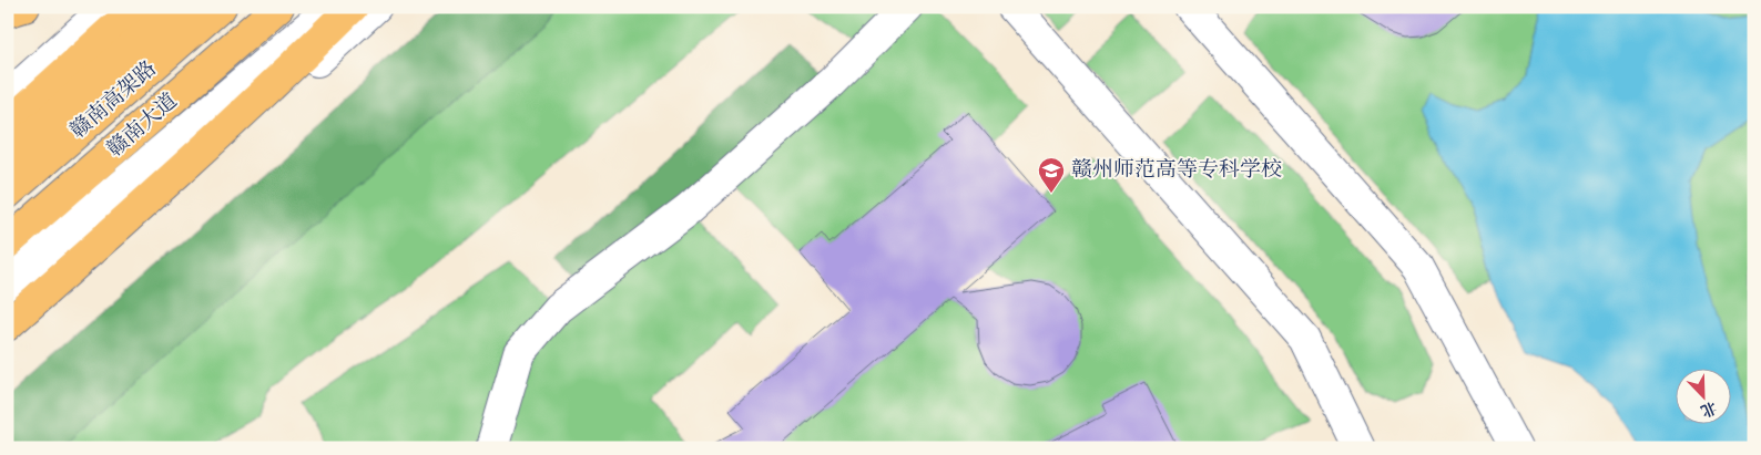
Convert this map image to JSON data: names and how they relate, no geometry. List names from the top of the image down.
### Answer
{
  "streets": {
    "main road": ["赣南高架路", "赣南大道"]
  },
  "places": {
    "school or university": ["赣州师范高等专科学校"]
  },
  "north": "bottom right"
}
